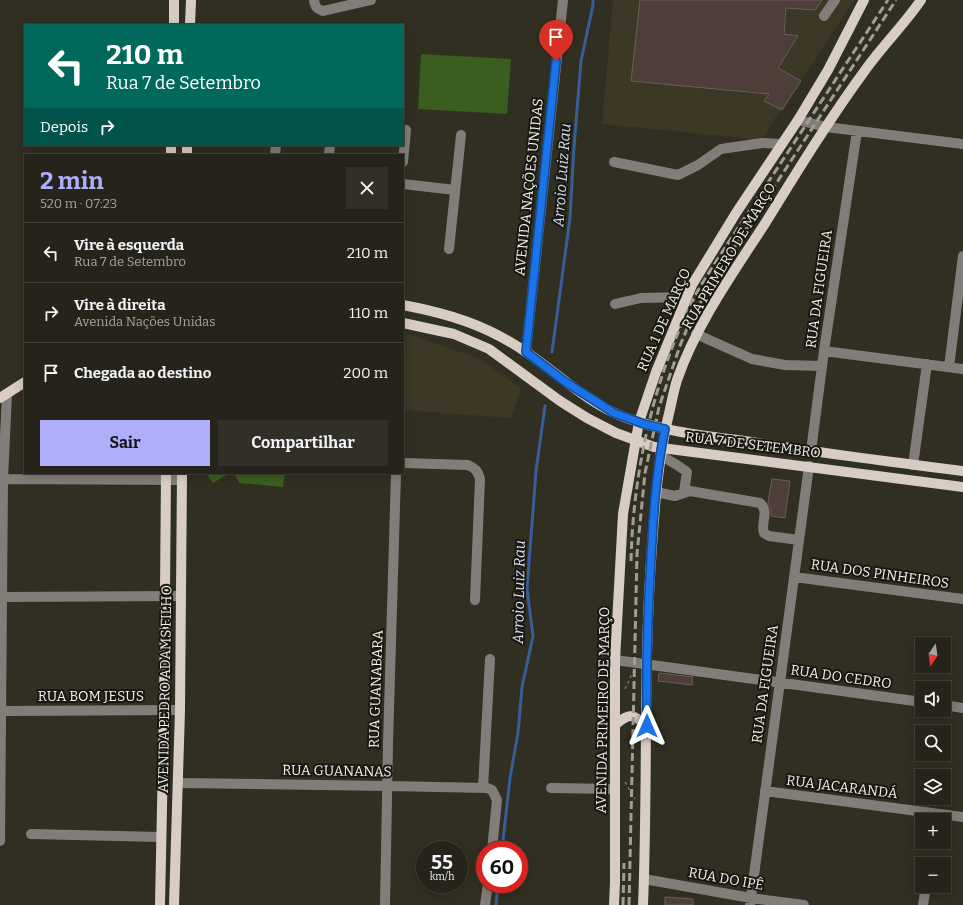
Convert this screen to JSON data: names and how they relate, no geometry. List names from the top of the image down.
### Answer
{
  "streets": {
    "main road": [
      "RUA PRIMERO DE MARÇO",
      "RUA 1 DE MARÇO",
      "RUA 7 DE SETEMBRO",
      "AVENIDA PEDRO ADAMS FILHO",
      "AVENIDA PRIMEIRO DE MARÇO"
    ],
    "street": [
      "AVENIDA NAÇÕES UNIDAS",
      "RUA DA FIGUEIRA",
      "RUA DOS PINHEIROS",
      "RUA DO CEDRO",
      "RUA GUANABARA",
      "RUA BOM JESUS",
      "RUA GUANANAS",
      "RUA JACARANDÁ",
      "RUA DO IPÊ"
    ]
  },
  "crossings": [
    ["AVENIDA NAÇÕES UNIDAS", "RUA 7 DE SETEMBRO"],
    ["RUA PRIMERO DE MARÇO", "RUA 7 DE SETEMBRO"],
    ["RUA DA FIGUEIRA", "RUA 7 DE SETEMBRO"],
    ["RUA DA FIGUEIRA", "RUA DOS PINHEIROS"],
    ["RUA DA FIGUEIRA", "RUA DO CEDRO"],
    ["RUA DA FIGUEIRA", "RUA JACARANDÁ"],
    ["RUA DA FIGUEIRA", "RUA DO IPÊ"],
    ["RUA 1 DE MARÇO", "RUA 7 DE SETEMBRO"],
    ["RUA 1 DE MARÇO", "AVENIDA PRIMEIRO DE MARÇO"],
    ["RUA 7 DE SETEMBRO", "AVENIDA PRIMEIRO DE MARÇO"],
    ["RUA DO CEDRO", "AVENIDA PRIMEIRO DE MARÇO"],
    ["AVENIDA PEDRO ADAMS FILHO", "RUA BOM JESUS"],
    ["AVENIDA PEDRO ADAMS FILHO", "RUA GUANANAS"],
    ["RUA GUANABARA", "RUA GUANANAS"]
  ],
  "water": ["Arroio Luiz Rau"],
  "north": "bottom",
  "page": {
    "turn": ["210 m", "Rua 7 de Setembro"],
    "then": "Depois",
    "heading": ["2 min", "520 m · 07:23"],
    "list": [
      {
        "name": "Vire à esquerda",
        "note": "Rua 7 de Setembro",
        "value": "210 m"
      },
      {
        "name": "Vire à direita",
        "note": "Avenida Nações Unidas",
        "value": "110 m"
      },
      {
        "name": "Chegada ao destino",
        "value": "200 m"
      }
    ],
    "buttons": ["Sair", "Compartilhar"],
    "map_buttons": ["+", "−"],
    "speed": "55 km/h",
    "limit": "60"
  }
}
